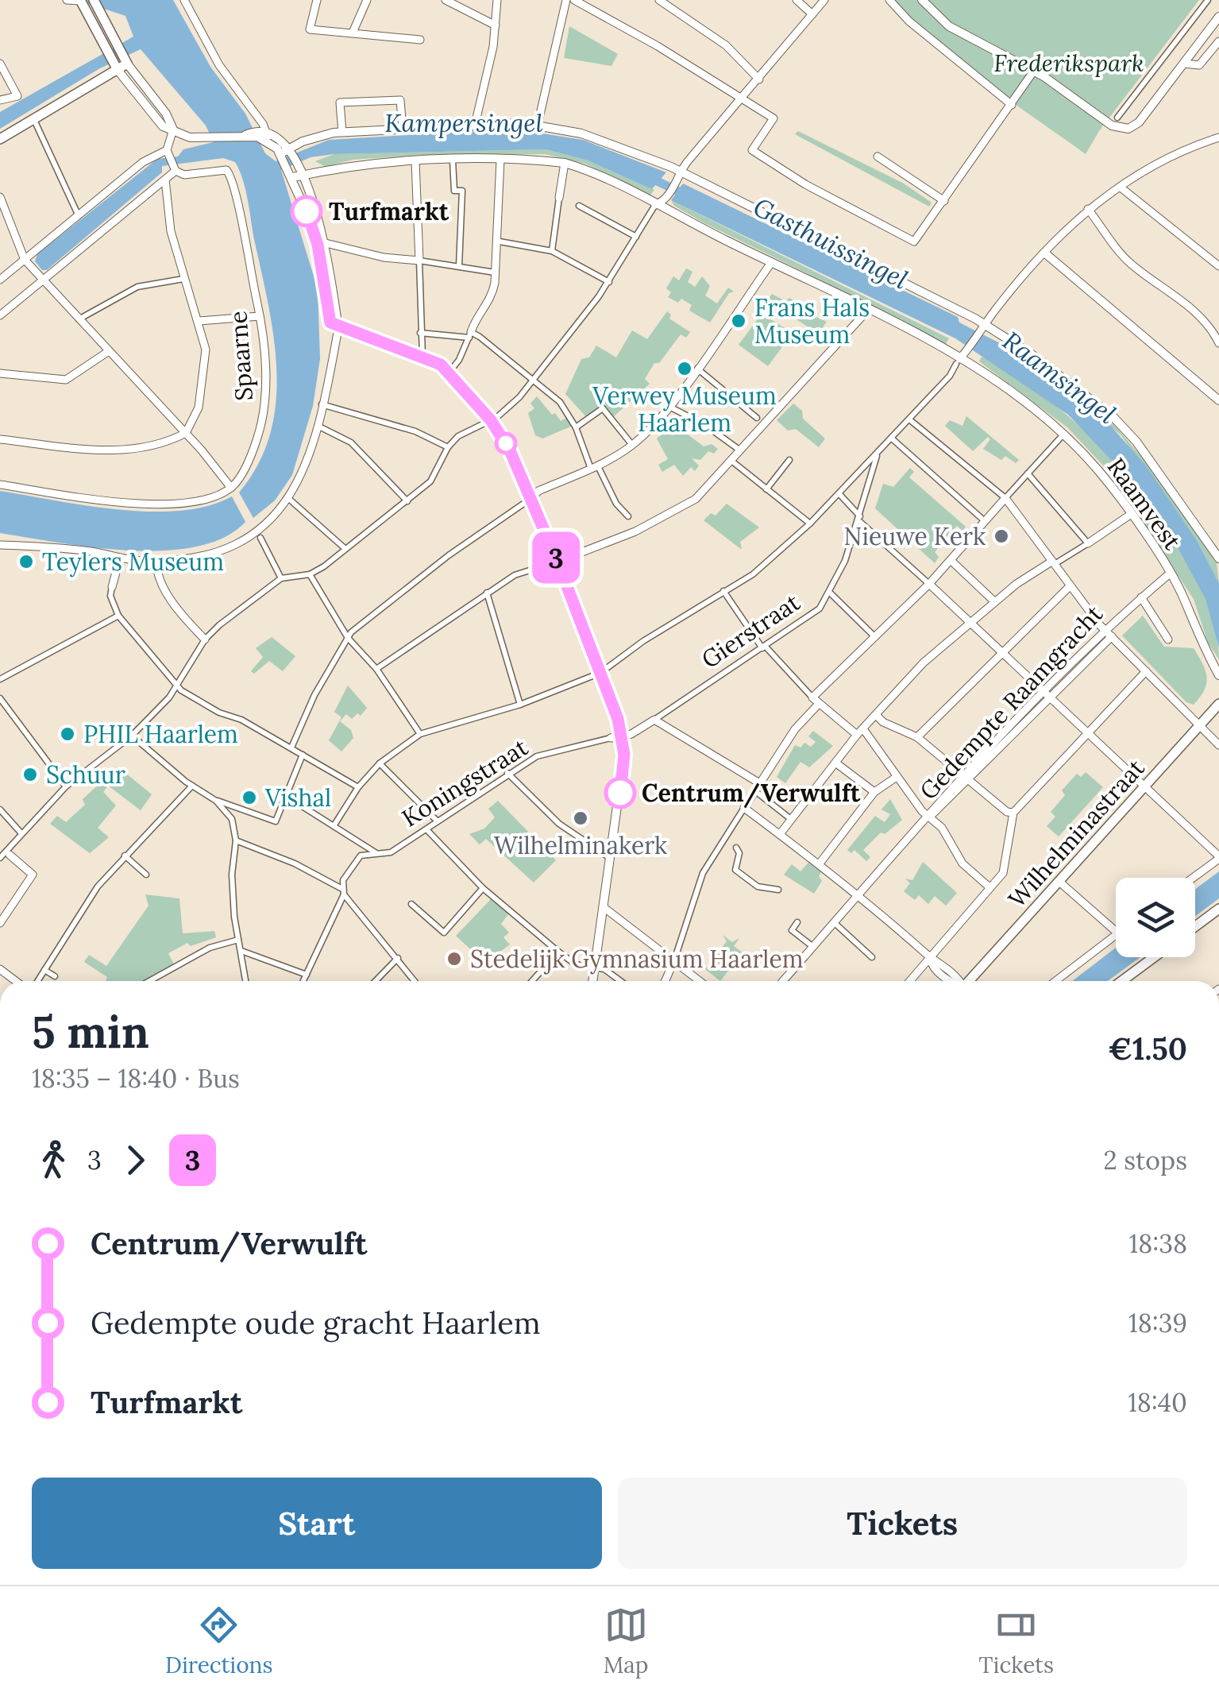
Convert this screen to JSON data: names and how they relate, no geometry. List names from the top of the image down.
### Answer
{
  "streets": {
    "main road": ["Wilhelminastraat"],
    "street": [
      "Spaarne",
      "Raamvest",
      "Gierstraat",
      "Gedempte Raamgracht",
      "Koningstraat"
    ]
  },
  "crossings": [
    ["Raamvest", "Gedempte Raamgracht"],
    ["Gierstraat", "Koningstraat"]
  ],
  "water": ["Kampersingel", "Gasthuissingel", "Raamsingel"],
  "parks": ["Frederikspark"],
  "places": [
    "Turfmarkt",
    "Frans Hals Museum",
    "Verwey Museum Haarlem",
    "Nieuwe Kerk",
    "Teylers Museum",
    "PHIL Haarlem",
    "Schuur",
    "Centrum/Verwulft",
    "Vishal",
    "Wilhelminakerk",
    "Stedelijk Gymnasium Haarlem"
  ],
  "lines": ["bus line 3"],
  "page": {
    "on_map": "3",
    "heading": ["5 min", "18:35 – 18:40 · Bus", "€1.50"],
    "legs": ["3", "3", "2 stops"],
    "list": [
      {
        "name": "Centrum/Verwulft",
        "value": "18:38"
      },
      {
        "name": "Gedempte oude gracht Haarlem",
        "value": "18:39"
      },
      {
        "name": "Turfmarkt",
        "value": "18:40"
      }
    ],
    "buttons": ["Start", "Tickets"],
    "tabs": ["Directions", "Map", "Tickets"]
  }
}
